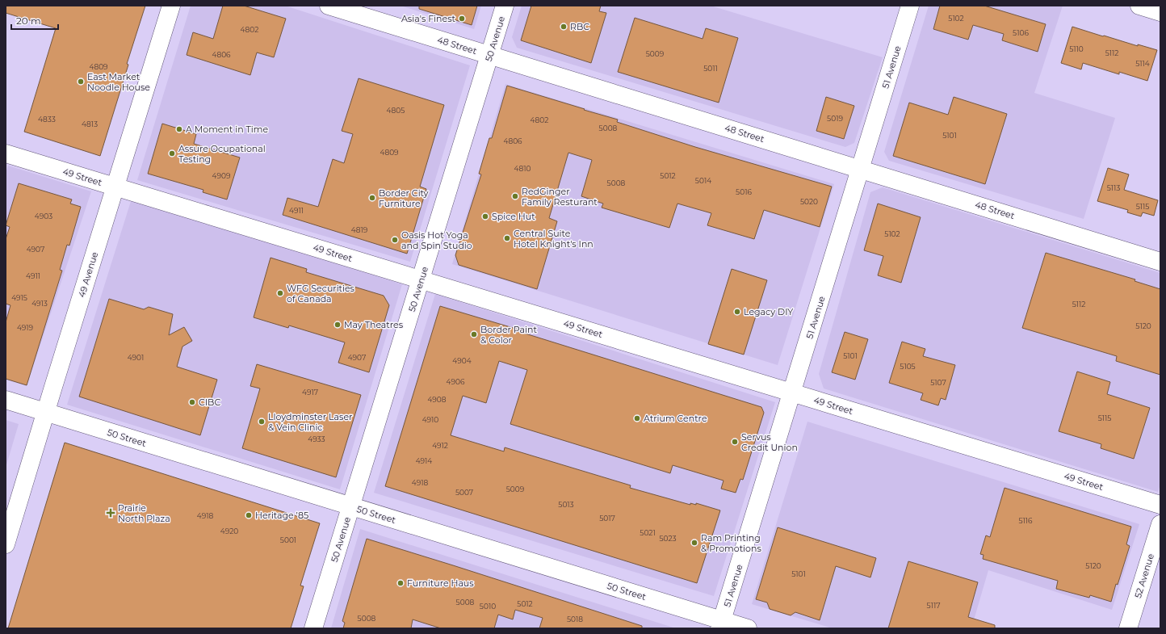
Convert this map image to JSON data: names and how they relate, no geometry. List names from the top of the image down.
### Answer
{
  "streets": {
    "street": [
      "50 Avenue",
      "48 Street",
      "51 Avenue",
      "49 Street",
      "49 Avenue",
      "50 Street",
      "52 Avenue"
    ]
  },
  "crossings": [
    ["50 Avenue", "48 Street"],
    ["50 Avenue", "49 Street"],
    ["50 Avenue", "50 Street"],
    ["48 Street", "51 Avenue"],
    ["51 Avenue", "49 Street"],
    ["51 Avenue", "50 Street"],
    ["49 Street", "49 Avenue"],
    ["49 Avenue", "50 Street"]
  ],
  "places": {
    "other": [
      "Asia's Finest",
      "RBC",
      "East Market Noodle House",
      "A Moment in Time",
      "Assure Ocupational Testing",
      "RedGinger Family Resturant",
      "Border City Furniture",
      "Spice Hut",
      "Central Suite Hotel Knight's Inn",
      "Oasis Hot Yoga and Spin Studio",
      "WFG Securities of Canada",
      "Legacy DIY",
      "May Theatres",
      "Border Paint & Color",
      "CIBC",
      "Atrium Centre",
      "Lloydminster Laser & Vein Clinic",
      "Servus Credit Union",
      "Heritage ’85",
      "Ram Printing & Promotions",
      "Furniture Haus"
    ],
    "health": ["Prairie North Plaza"]
  },
  "house_numbers": [
    "5102",
    "4802",
    "5106",
    "5110",
    "5112",
    "5009",
    "4806",
    "5114",
    "4809",
    "5011",
    "4805",
    "5019",
    "4833",
    "4802",
    "4813",
    "5008",
    "5101",
    "4806",
    "4809",
    "4810",
    "4909",
    "5012",
    "5014",
    "5008",
    "5113",
    "5016",
    "5020",
    "5115",
    "4911",
    "4903",
    "4819",
    "5102",
    "4907",
    "4911",
    "4915",
    "4913",
    "5112",
    "5120",
    "4919",
    "5101",
    "4901",
    "4907",
    "4904",
    "5105",
    "4906",
    "5107",
    "4917",
    "4908",
    "5115",
    "4910",
    "4933",
    "4912",
    "4914",
    "4918",
    "5009",
    "5007",
    "5013",
    "4918",
    "5017",
    "5116",
    "4920",
    "5021",
    "5023",
    "5001",
    "5120",
    "5101",
    "5008",
    "5012",
    "5117",
    "5010",
    "5008",
    "5018"
  ],
  "scale_bar": "20 m"
}
